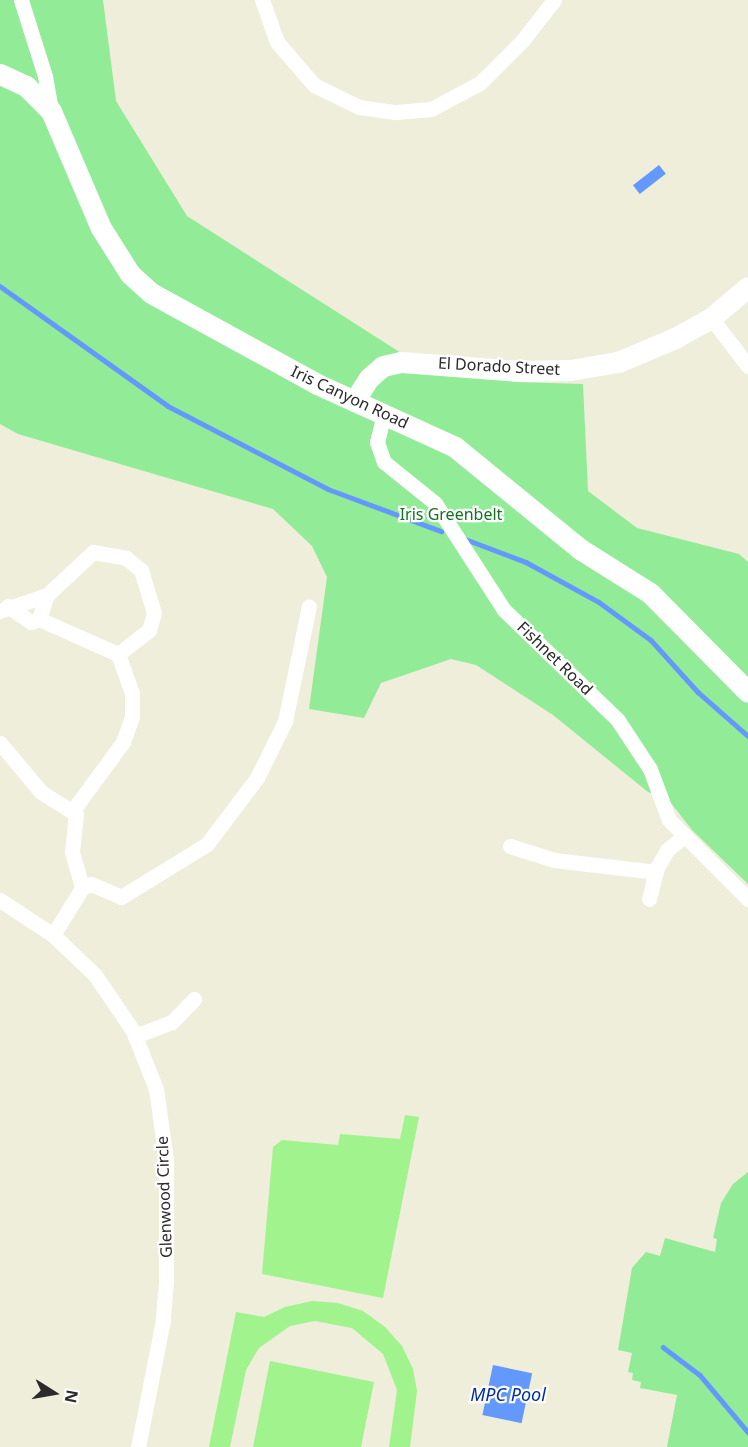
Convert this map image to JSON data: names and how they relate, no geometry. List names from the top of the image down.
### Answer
{
  "streets": {
    "street": [
      "El Dorado Street",
      "Iris Canyon Road",
      "Fishnet Road",
      "Glenwood Circle"
    ]
  },
  "crossings": [
    ["El Dorado Street", "Iris Canyon Road"],
    ["Iris Canyon Road", "Fishnet Road"]
  ],
  "water": ["MPC Pool"],
  "parks": ["Iris Greenbelt"],
  "north": "right"
}
